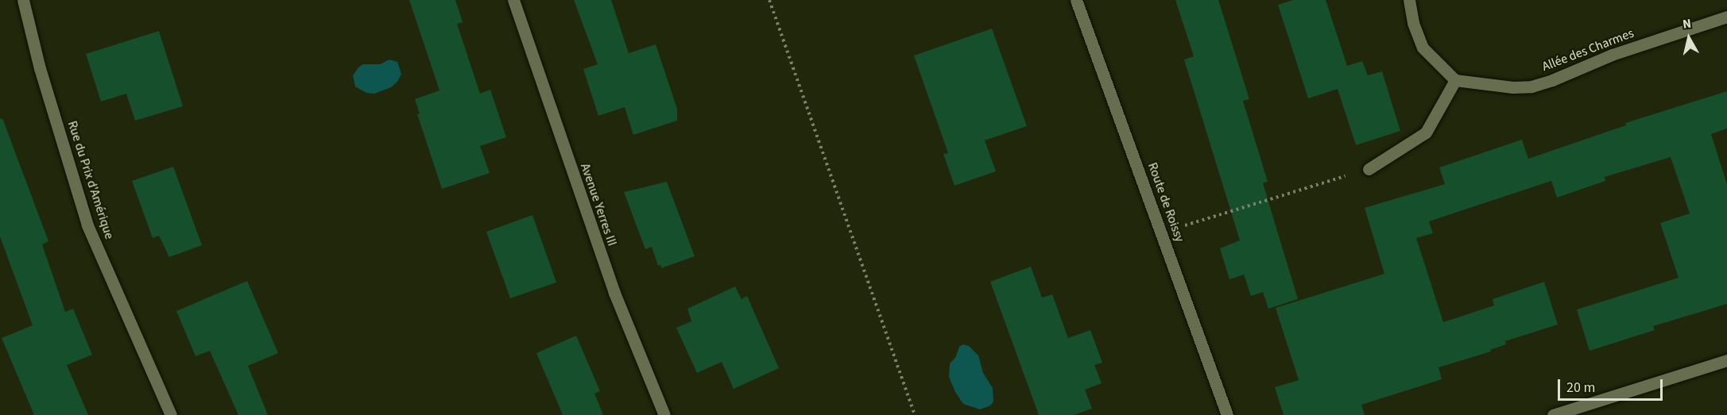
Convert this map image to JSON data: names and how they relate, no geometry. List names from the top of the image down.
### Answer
{
  "streets": {
    "street": [
      "Allée des Charmes",
      "Rue du Prix d'Amérique",
      "Route de Roissy",
      "Avenue Yerres III"
    ]
  },
  "scale_bar": "20 m",
  "north": "top"
}
